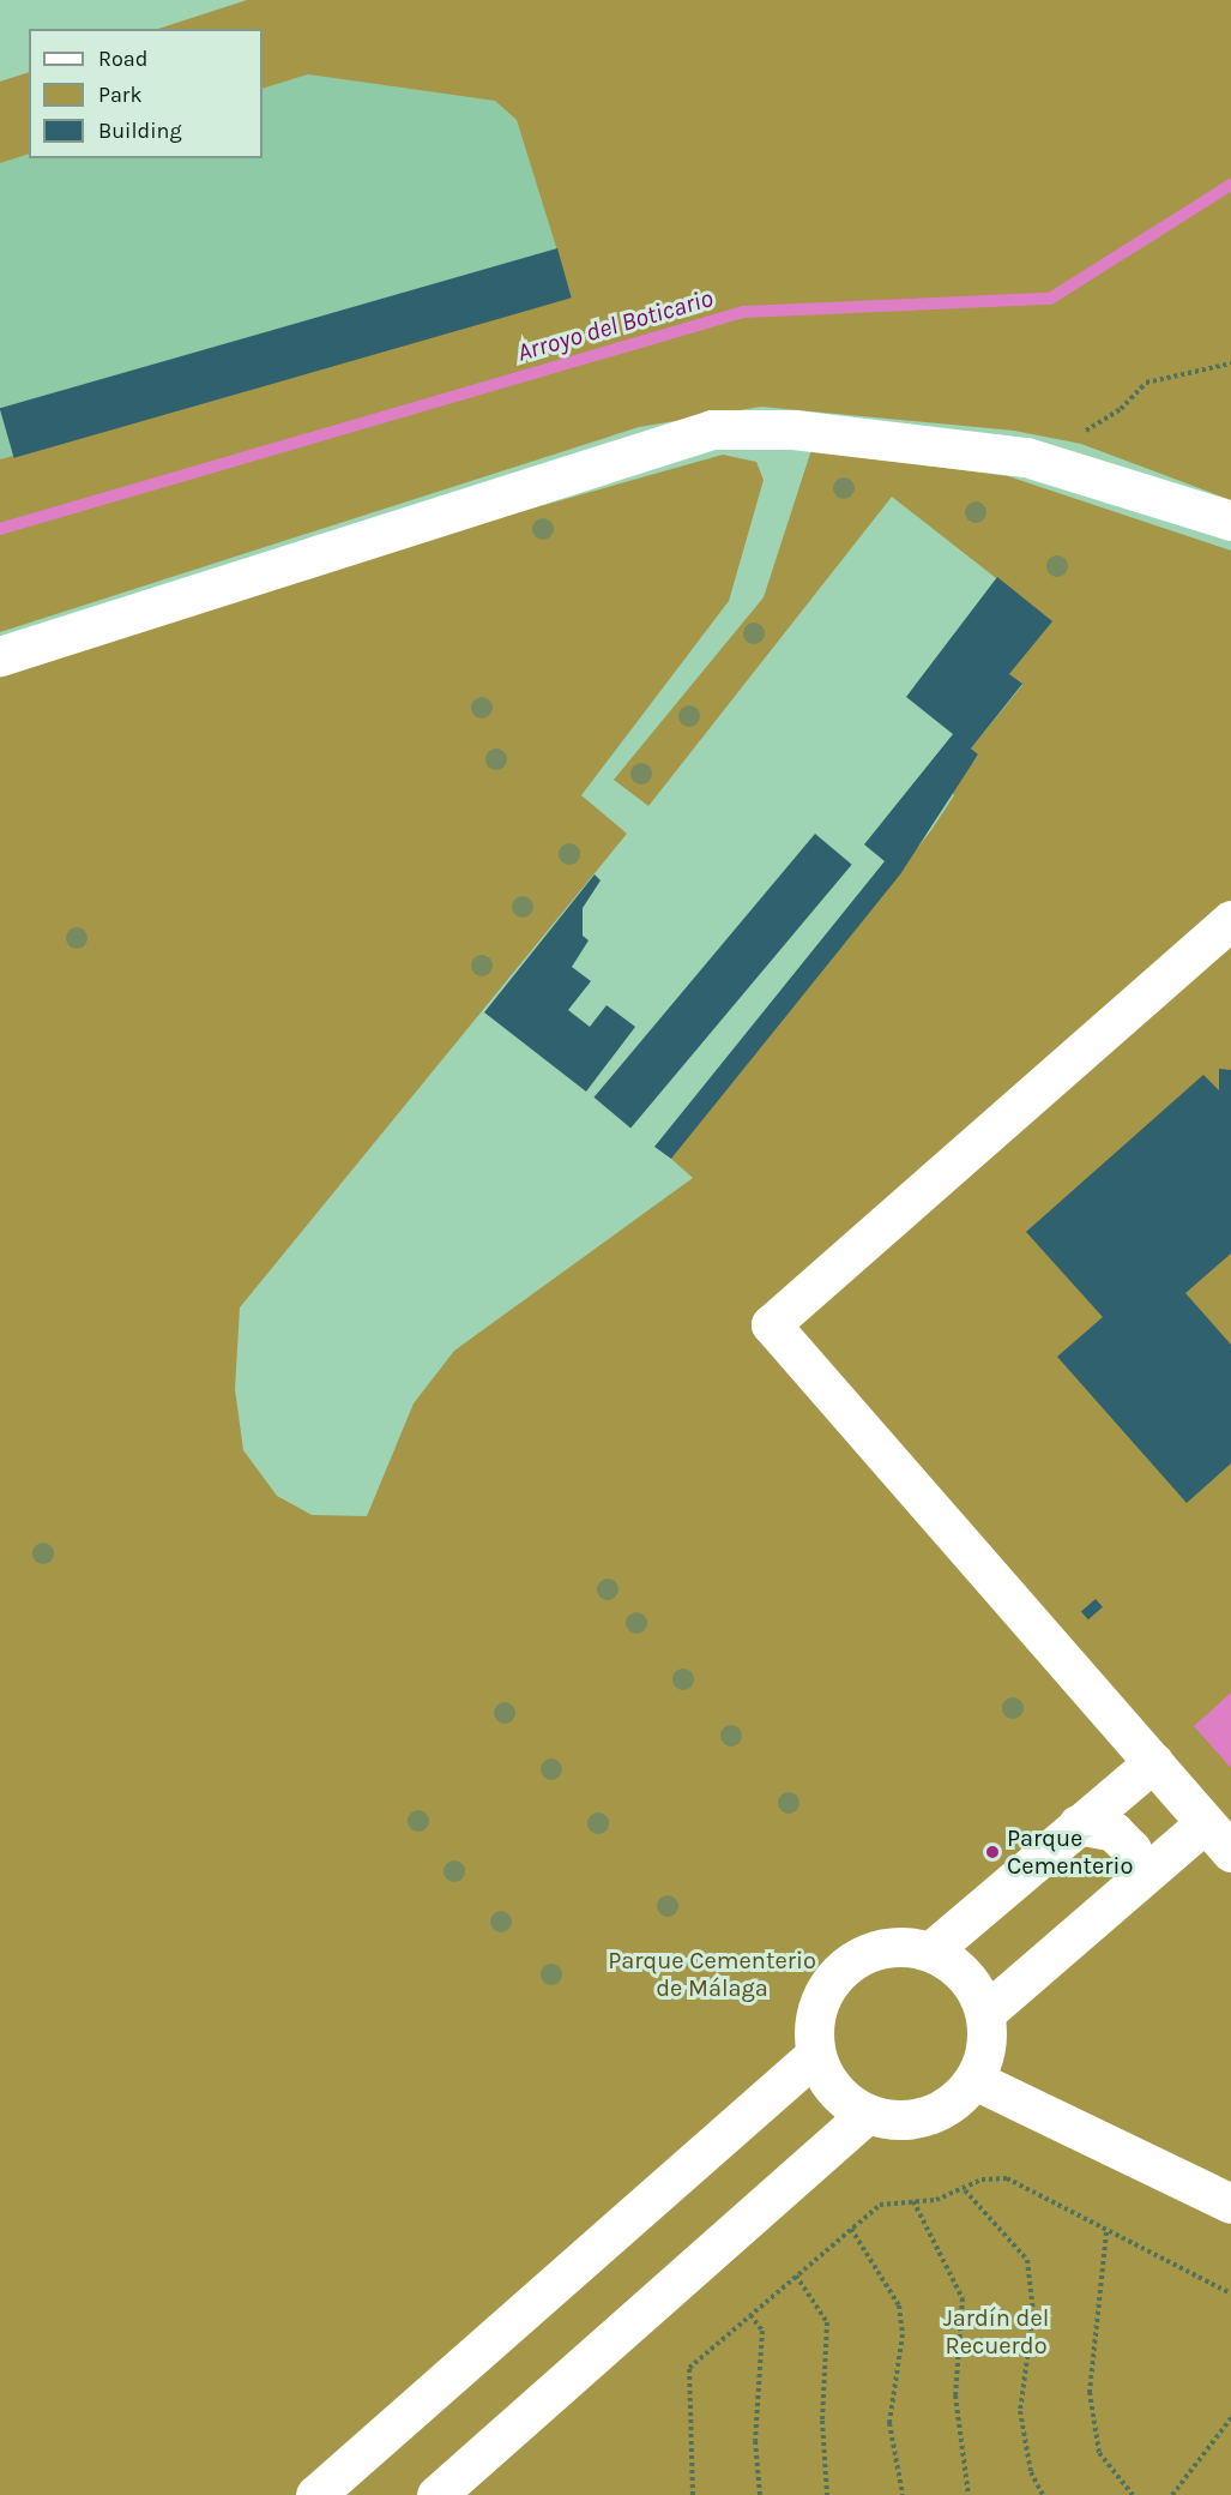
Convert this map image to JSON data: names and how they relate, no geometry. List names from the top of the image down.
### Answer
{
  "water": ["Arroyo del Boticario"],
  "parks": ["Parque Cementerio de Málaga", "Jardín del Recuerdo"],
  "places": ["Parque Cementerio"],
  "legend": ["Road", "Park", "Building"]
}
